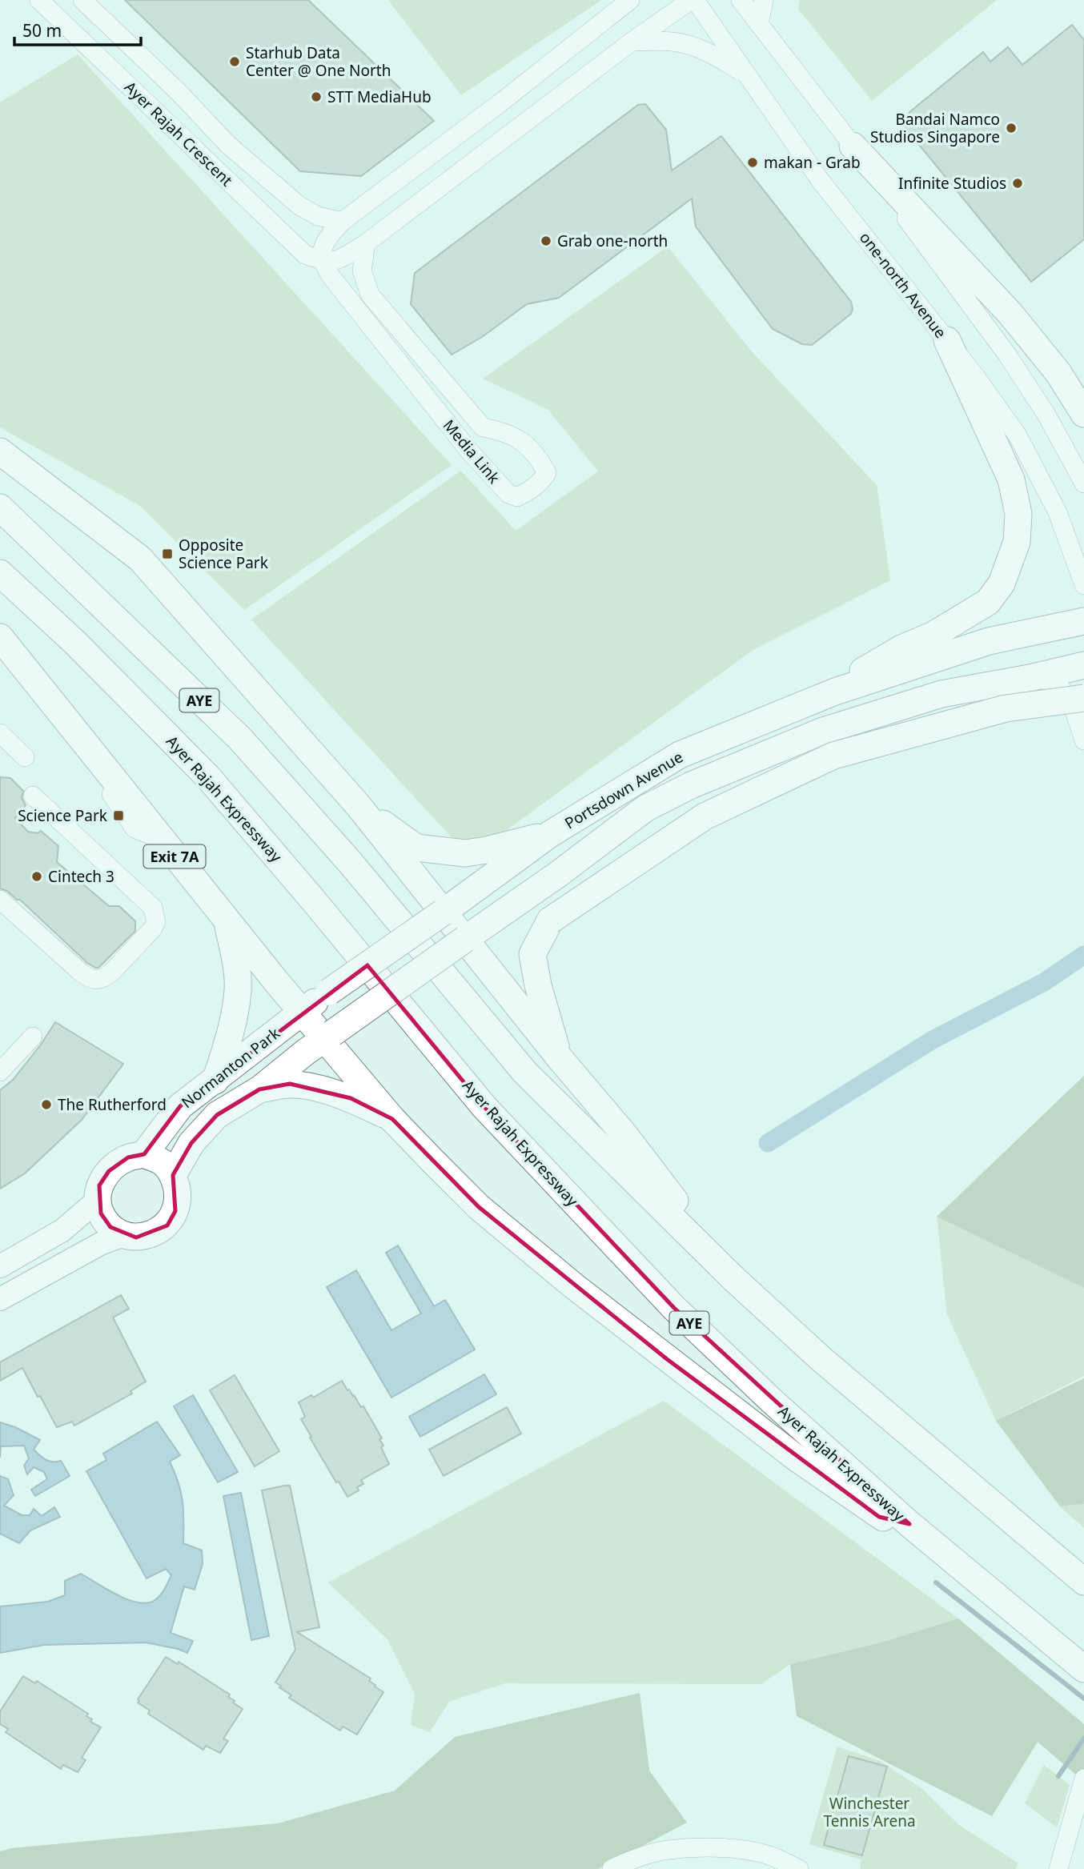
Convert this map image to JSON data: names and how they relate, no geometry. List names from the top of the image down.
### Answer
{
  "streets": {
    "highway": [
      "AYE",
      "Portsdown Avenue",
      "Ayer Rajah Expressway",
      "Exit 7A",
      "Normanton Park"
    ],
    "street": ["Ayer Rajah Crescent", "one-north Avenue", "Media Link"]
  },
  "crossings": [
    ["Ayer Rajah Crescent", "Media Link"],
    ["Portsdown Avenue", "Exit 7A"],
    ["Portsdown Avenue", "Normanton Park"],
    ["Exit 7A", "Normanton Park"]
  ],
  "parks": ["Winchester Tennis Arena"],
  "places": {
    "other": [
      "Starhub Data Center @ One North",
      "STT MediaHub",
      "Bandai Namco Studios Singapore",
      "makan - Grab",
      "Infinite Studios",
      "Grab one-north",
      "Cintech 3",
      "The Rutherford"
    ],
    "transit": ["Opposite Science Park", "Science Park"]
  },
  "scale_bar": "50 m"
}
